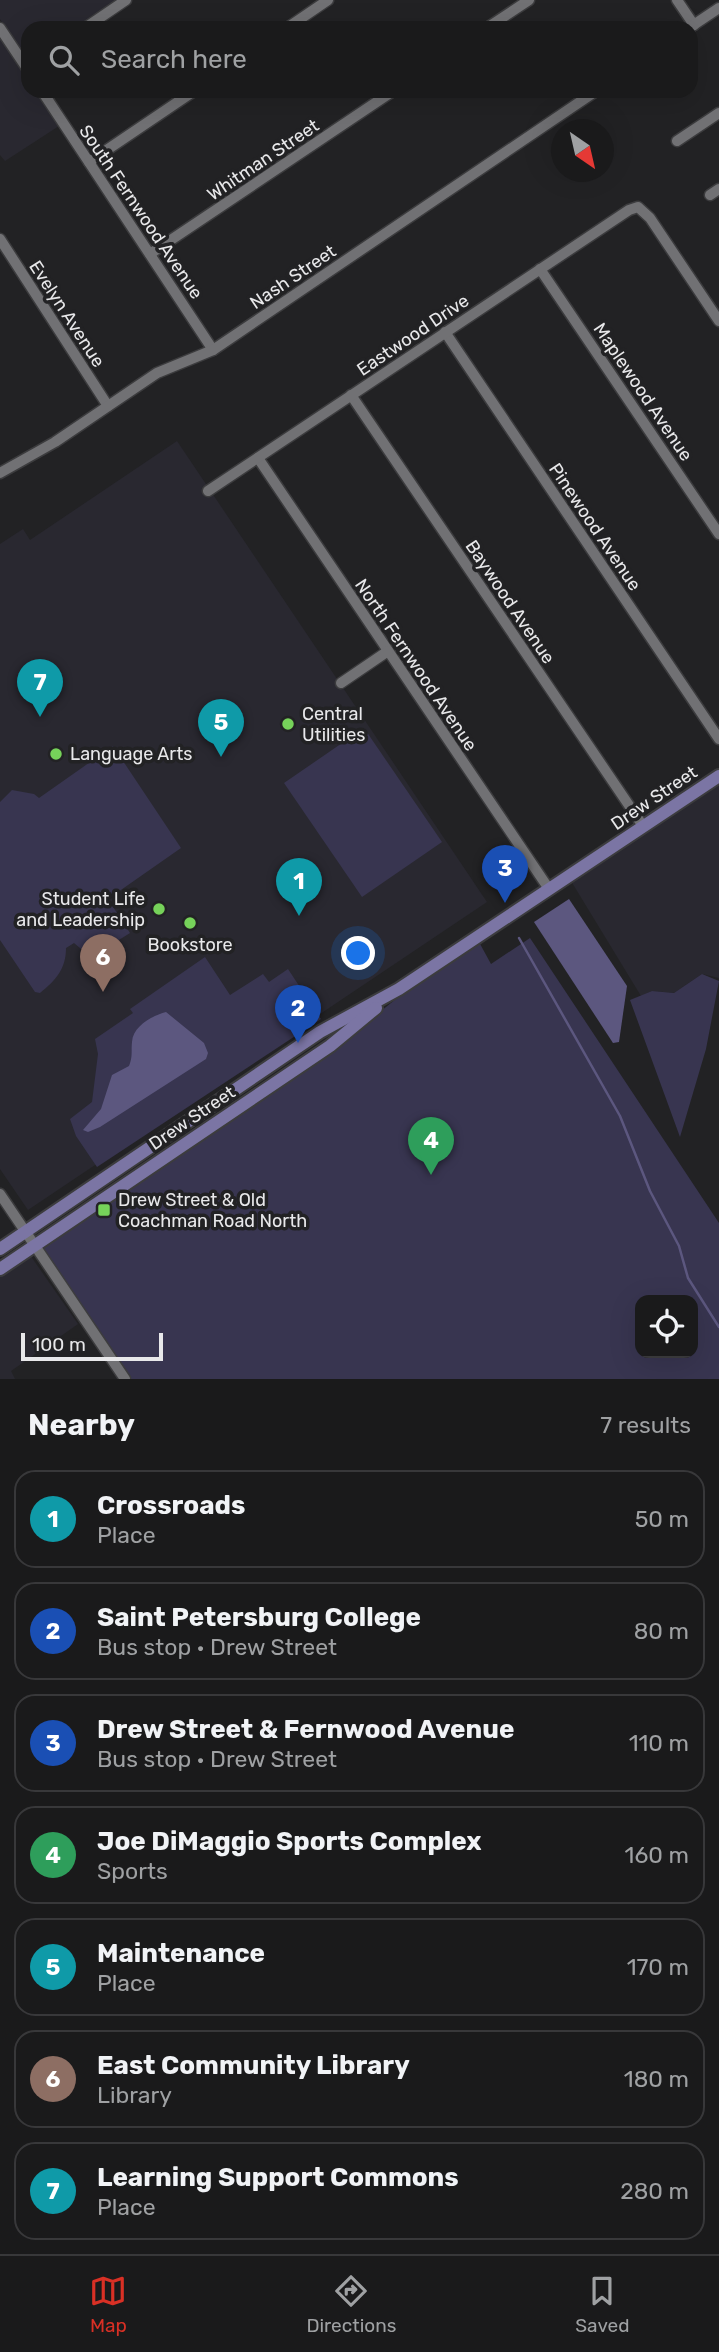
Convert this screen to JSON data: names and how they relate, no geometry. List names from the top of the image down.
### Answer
{
  "streets": {
    "main road": ["Drew Street"],
    "street": [
      "Whitman Street",
      "South Fernwood Avenue",
      "Nash Street",
      "Evelyn Avenue",
      "Eastwood Drive",
      "Maplewood Avenue",
      "Pinewood Avenue",
      "Baywood Avenue",
      "North Fernwood Avenue"
    ]
  },
  "crossings": [
    ["Whitman Street", "South Fernwood Avenue"],
    ["South Fernwood Avenue", "Nash Street"],
    ["Nash Street", "Evelyn Avenue"],
    ["Eastwood Drive", "Maplewood Avenue"],
    ["Eastwood Drive", "Pinewood Avenue"],
    ["Eastwood Drive", "Baywood Avenue"],
    ["Eastwood Drive", "North Fernwood Avenue"],
    ["Baywood Avenue", "Drew Street"],
    ["North Fernwood Avenue", "Drew Street"]
  ],
  "places": {
    "other": [
      "Central Utilities",
      "Language Arts",
      "Student Life and Leadership",
      "Bookstore"
    ],
    "transit": ["Drew Street & Old Coachman Road North"]
  },
  "scale_bar": "100 m",
  "north": "bottom right",
  "page": {
    "search": "Search here",
    "pins": [
      "7",
      "5",
      "3",
      "1",
      "6",
      "2",
      "4"
    ],
    "scale": "100 m",
    "heading": ["Nearby", "7 results"],
    "list": [
      {
        "mark": "1",
        "name": "Crossroads",
        "note": "Place",
        "value": "50 m"
      },
      {
        "mark": "2",
        "name": "Saint Petersburg College",
        "note": "Bus stop · Drew Street",
        "value": "80 m"
      },
      {
        "mark": "3",
        "name": "Drew Street & Fernwood Avenue",
        "note": "Bus stop · Drew Street",
        "value": "110 m"
      },
      {
        "mark": "4",
        "name": "Joe DiMaggio Sports Complex",
        "note": "Sports",
        "value": "160 m"
      },
      {
        "mark": "5",
        "name": "Maintenance",
        "note": "Place",
        "value": "170 m"
      },
      {
        "mark": "6",
        "name": "East Community Library",
        "note": "Library",
        "value": "180 m"
      },
      {
        "mark": "7",
        "name": "Learning Support Commons",
        "note": "Place",
        "value": "280 m"
      }
    ],
    "nav": ["Map", "Directions", "Saved"]
  }
}
